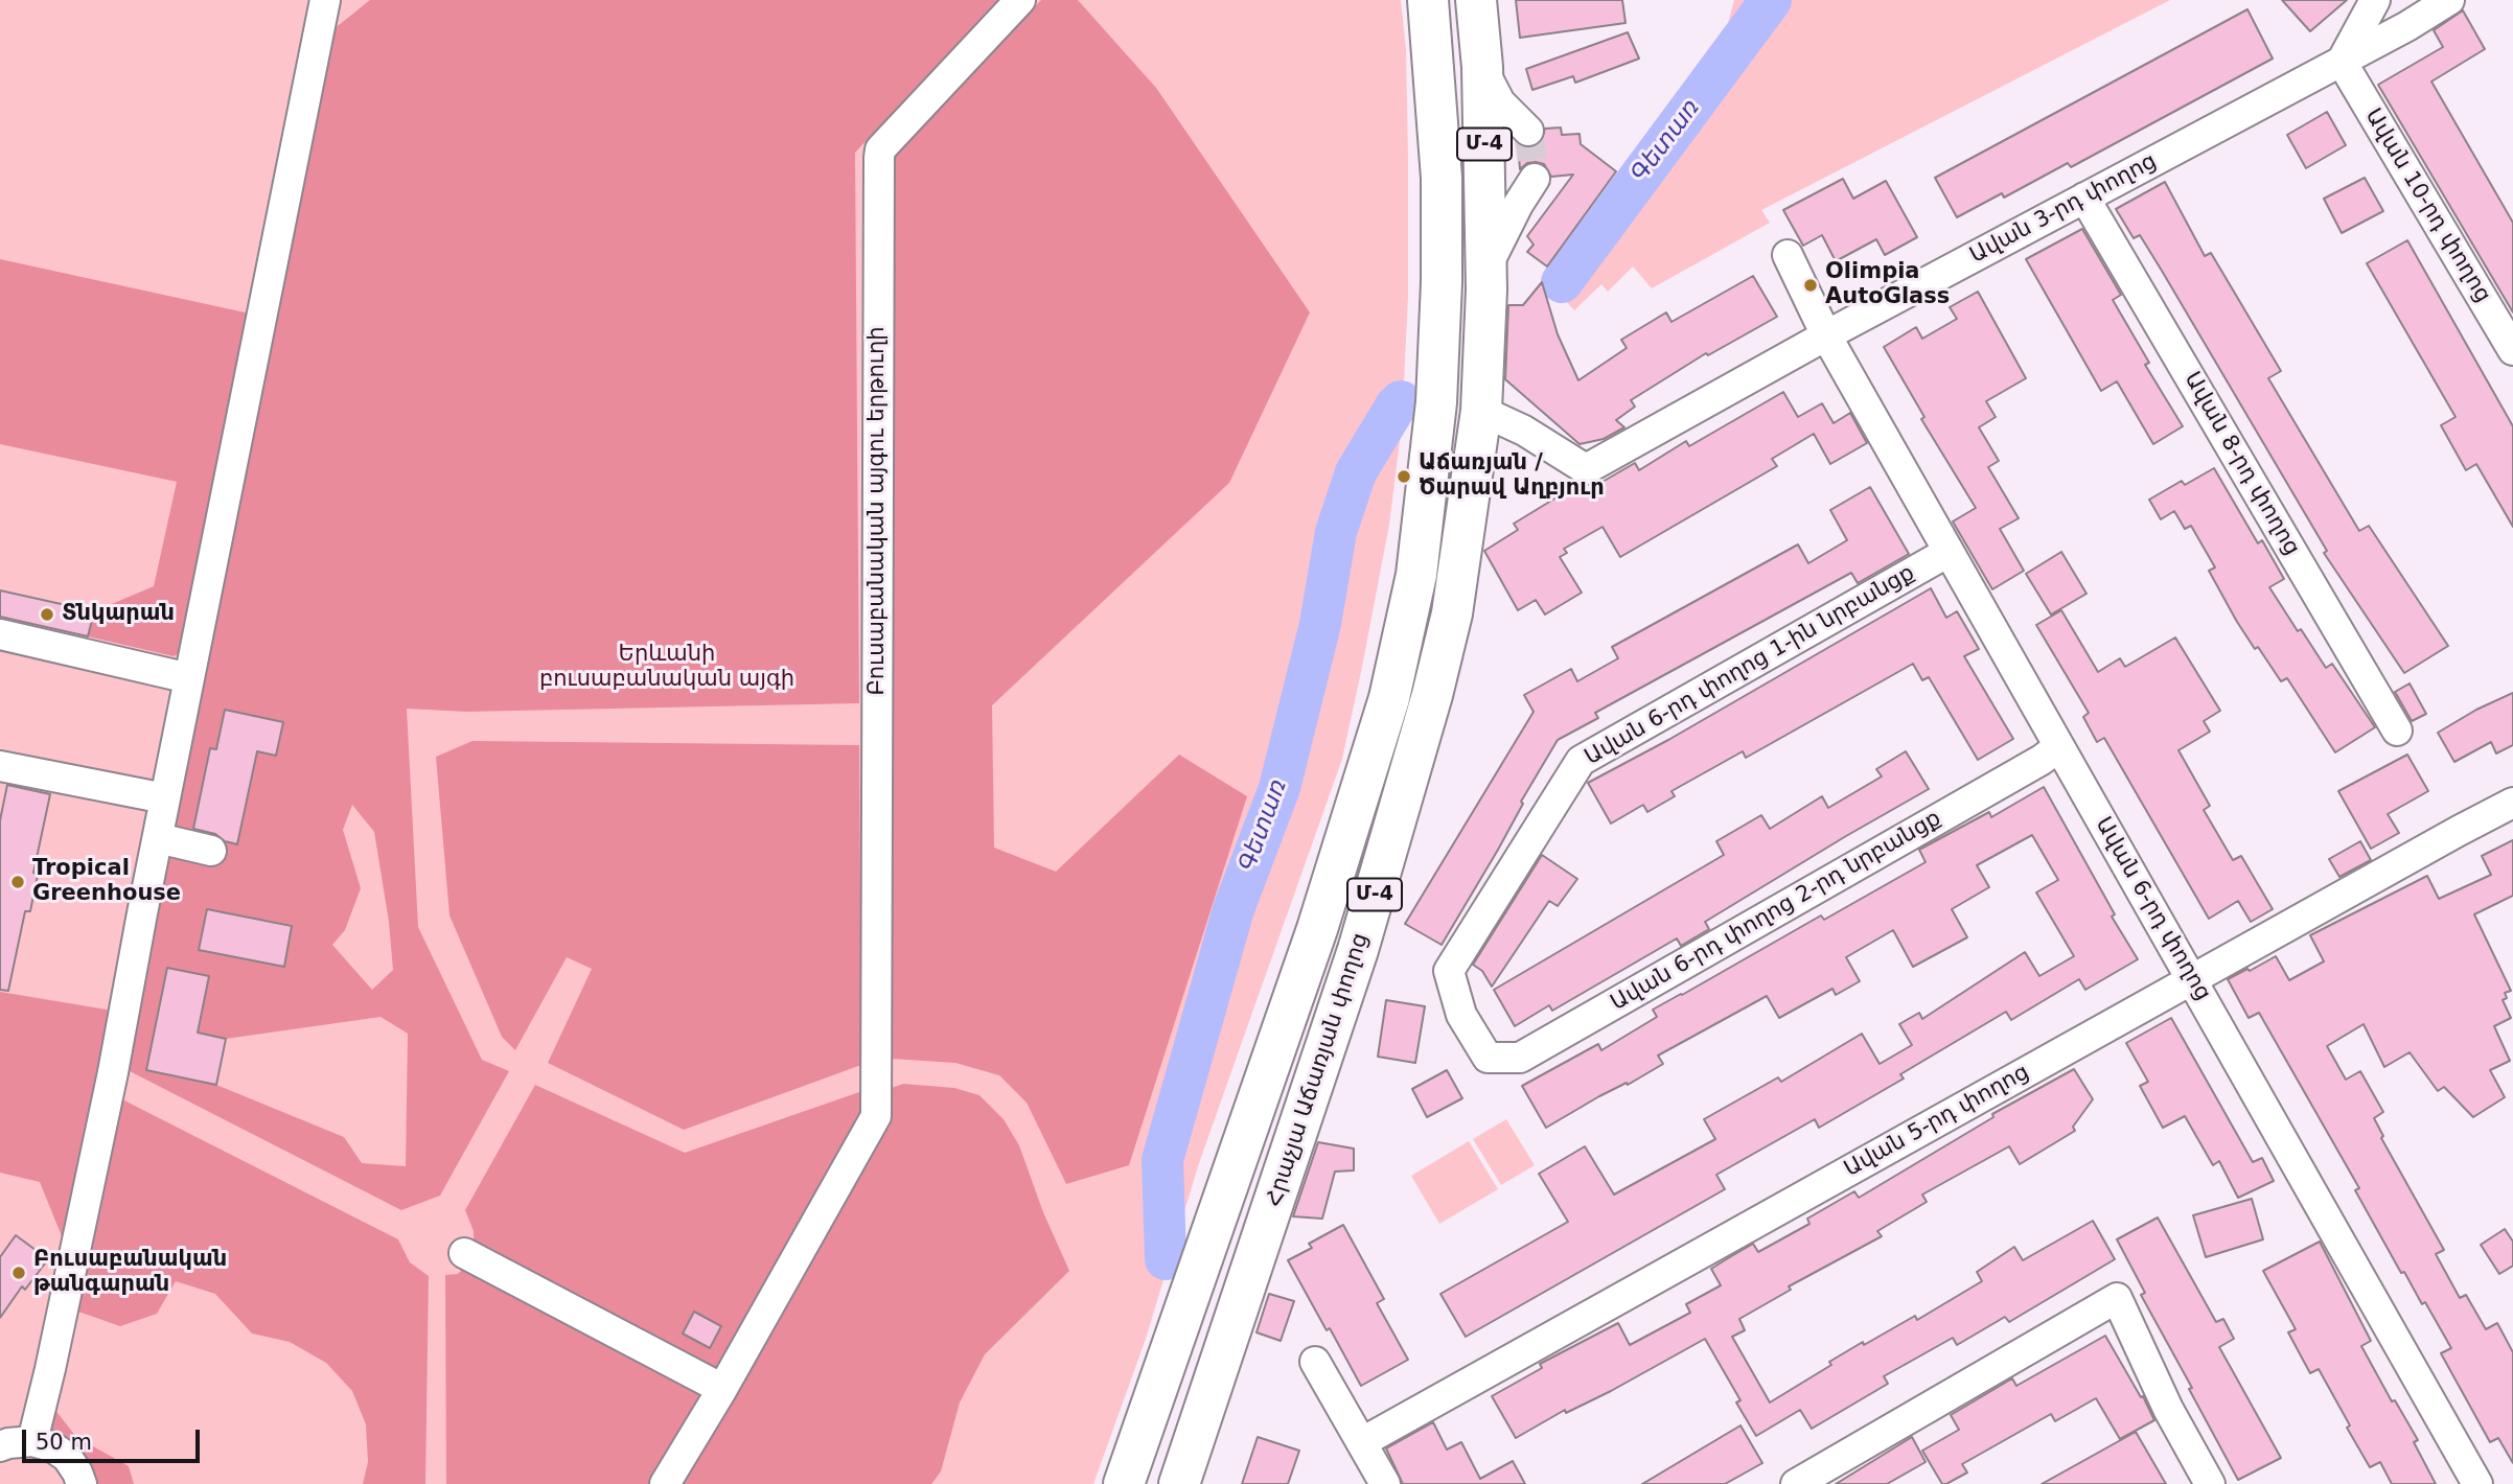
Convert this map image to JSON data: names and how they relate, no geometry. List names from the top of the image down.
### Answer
{
  "streets": {
    "highway": ["Մ-4", "Հրաչյա Աճառյան փողոց"],
    "street": [
      "Ավան 10-րդ փողոց",
      "Ավան 3-րդ փողոց",
      "Ավան 8-րդ փողոց",
      "Բուսաբանական այգու երթուղի",
      "Ավան 6-րդ փողոց 1-ին նրբանցք",
      "Ավան 6-րդ փողոց",
      "Ավան 6-րդ փողոց 2-րդ նրբանցք",
      "Ավան 5-րդ փողոց"
    ]
  },
  "crossings": [
    ["Ավան 10-րդ փողոց", "Ավան 3-րդ փողոց"],
    ["Ավան 3-րդ փողոց", "Ավան 8-րդ փողոց"],
    ["Ավան 3-րդ փողոց", "Ավան 6-րդ փողոց"],
    ["Ավան 3-րդ փողոց", "Հրաչյա Աճառյան փողոց"],
    ["Ավան 6-րդ փողոց 1-ին նրբանցք", "Ավան 6-րդ փողոց"],
    ["Ավան 6-րդ փողոց 1-ին նրբանցք", "Ավան 6-րդ փողոց 2-րդ նրբանցք"],
    ["Ավան 6-րդ փողոց", "Ավան 6-րդ փողոց 2-րդ նրբանցք"],
    ["Ավան 6-րդ փողոց", "Ավան 5-րդ փողոց"]
  ],
  "water": ["Գետառ"],
  "parks": ["Երևանի բուսաբանական այգի"],
  "places": [
    "Olimpia AutoGlass",
    "Աճառյան / Ծարավ Աղբյուր",
    "Տնկարան",
    "Tropical Greenhouse",
    "Բուսաբանական թանգարան"
  ],
  "scale_bar": "50 m"
}
